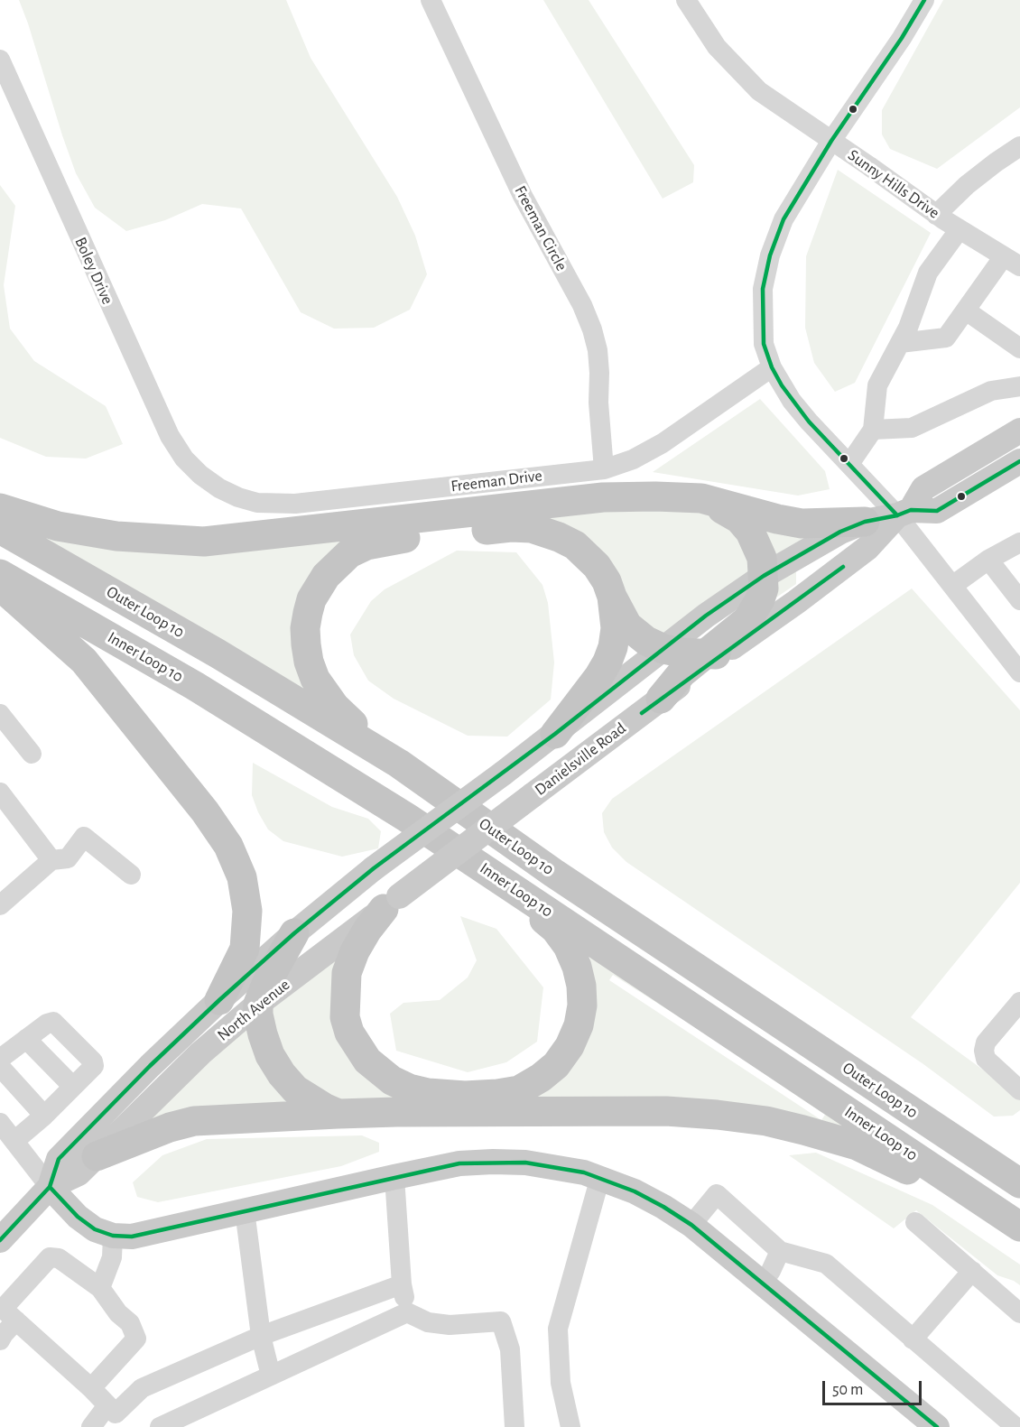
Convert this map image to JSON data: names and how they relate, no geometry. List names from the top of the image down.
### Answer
{
  "streets": {
    "highway": ["Outer Loop 10", "Inner Loop 10"],
    "main road": ["Danielsville Road", "North Avenue"],
    "street": [
      "Sunny Hills Drive",
      "Freeman Circle",
      "Boley Drive",
      "Freeman Drive"
    ]
  },
  "crossings": [
    ["Freeman Circle", "Freeman Drive"],
    ["Boley Drive", "Freeman Drive"],
    ["Danielsville Road", "North Avenue"]
  ],
  "scale_bar": "50 m"
}
